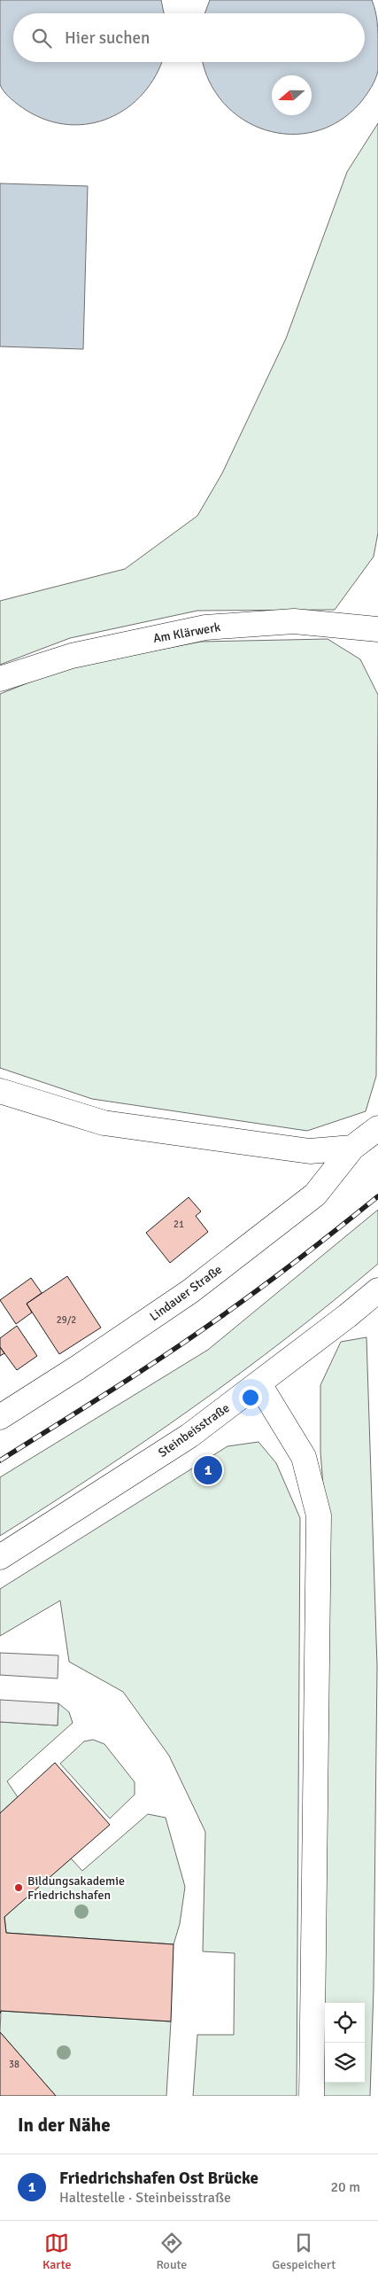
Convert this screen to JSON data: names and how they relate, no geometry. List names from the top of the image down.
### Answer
{
  "streets": {
    "street": ["Am Klärwerk", "Lindauer Straße", "Steinbeisstraße"]
  },
  "places": ["Bildungsakademie Friedrichshafen"],
  "house_numbers": ["21", "29/2", "38"],
  "north": "left",
  "page": {
    "search": "Hier suchen",
    "pins": "1",
    "heading": "In der Nähe",
    "list": [
      {
        "mark": "1",
        "name": "Friedrichshafen Ost Brücke",
        "note": "Haltestelle · Steinbeisstraße",
        "value": "20 m"
      }
    ],
    "nav": ["Karte", "Route", "Gespeichert"]
  }
}
